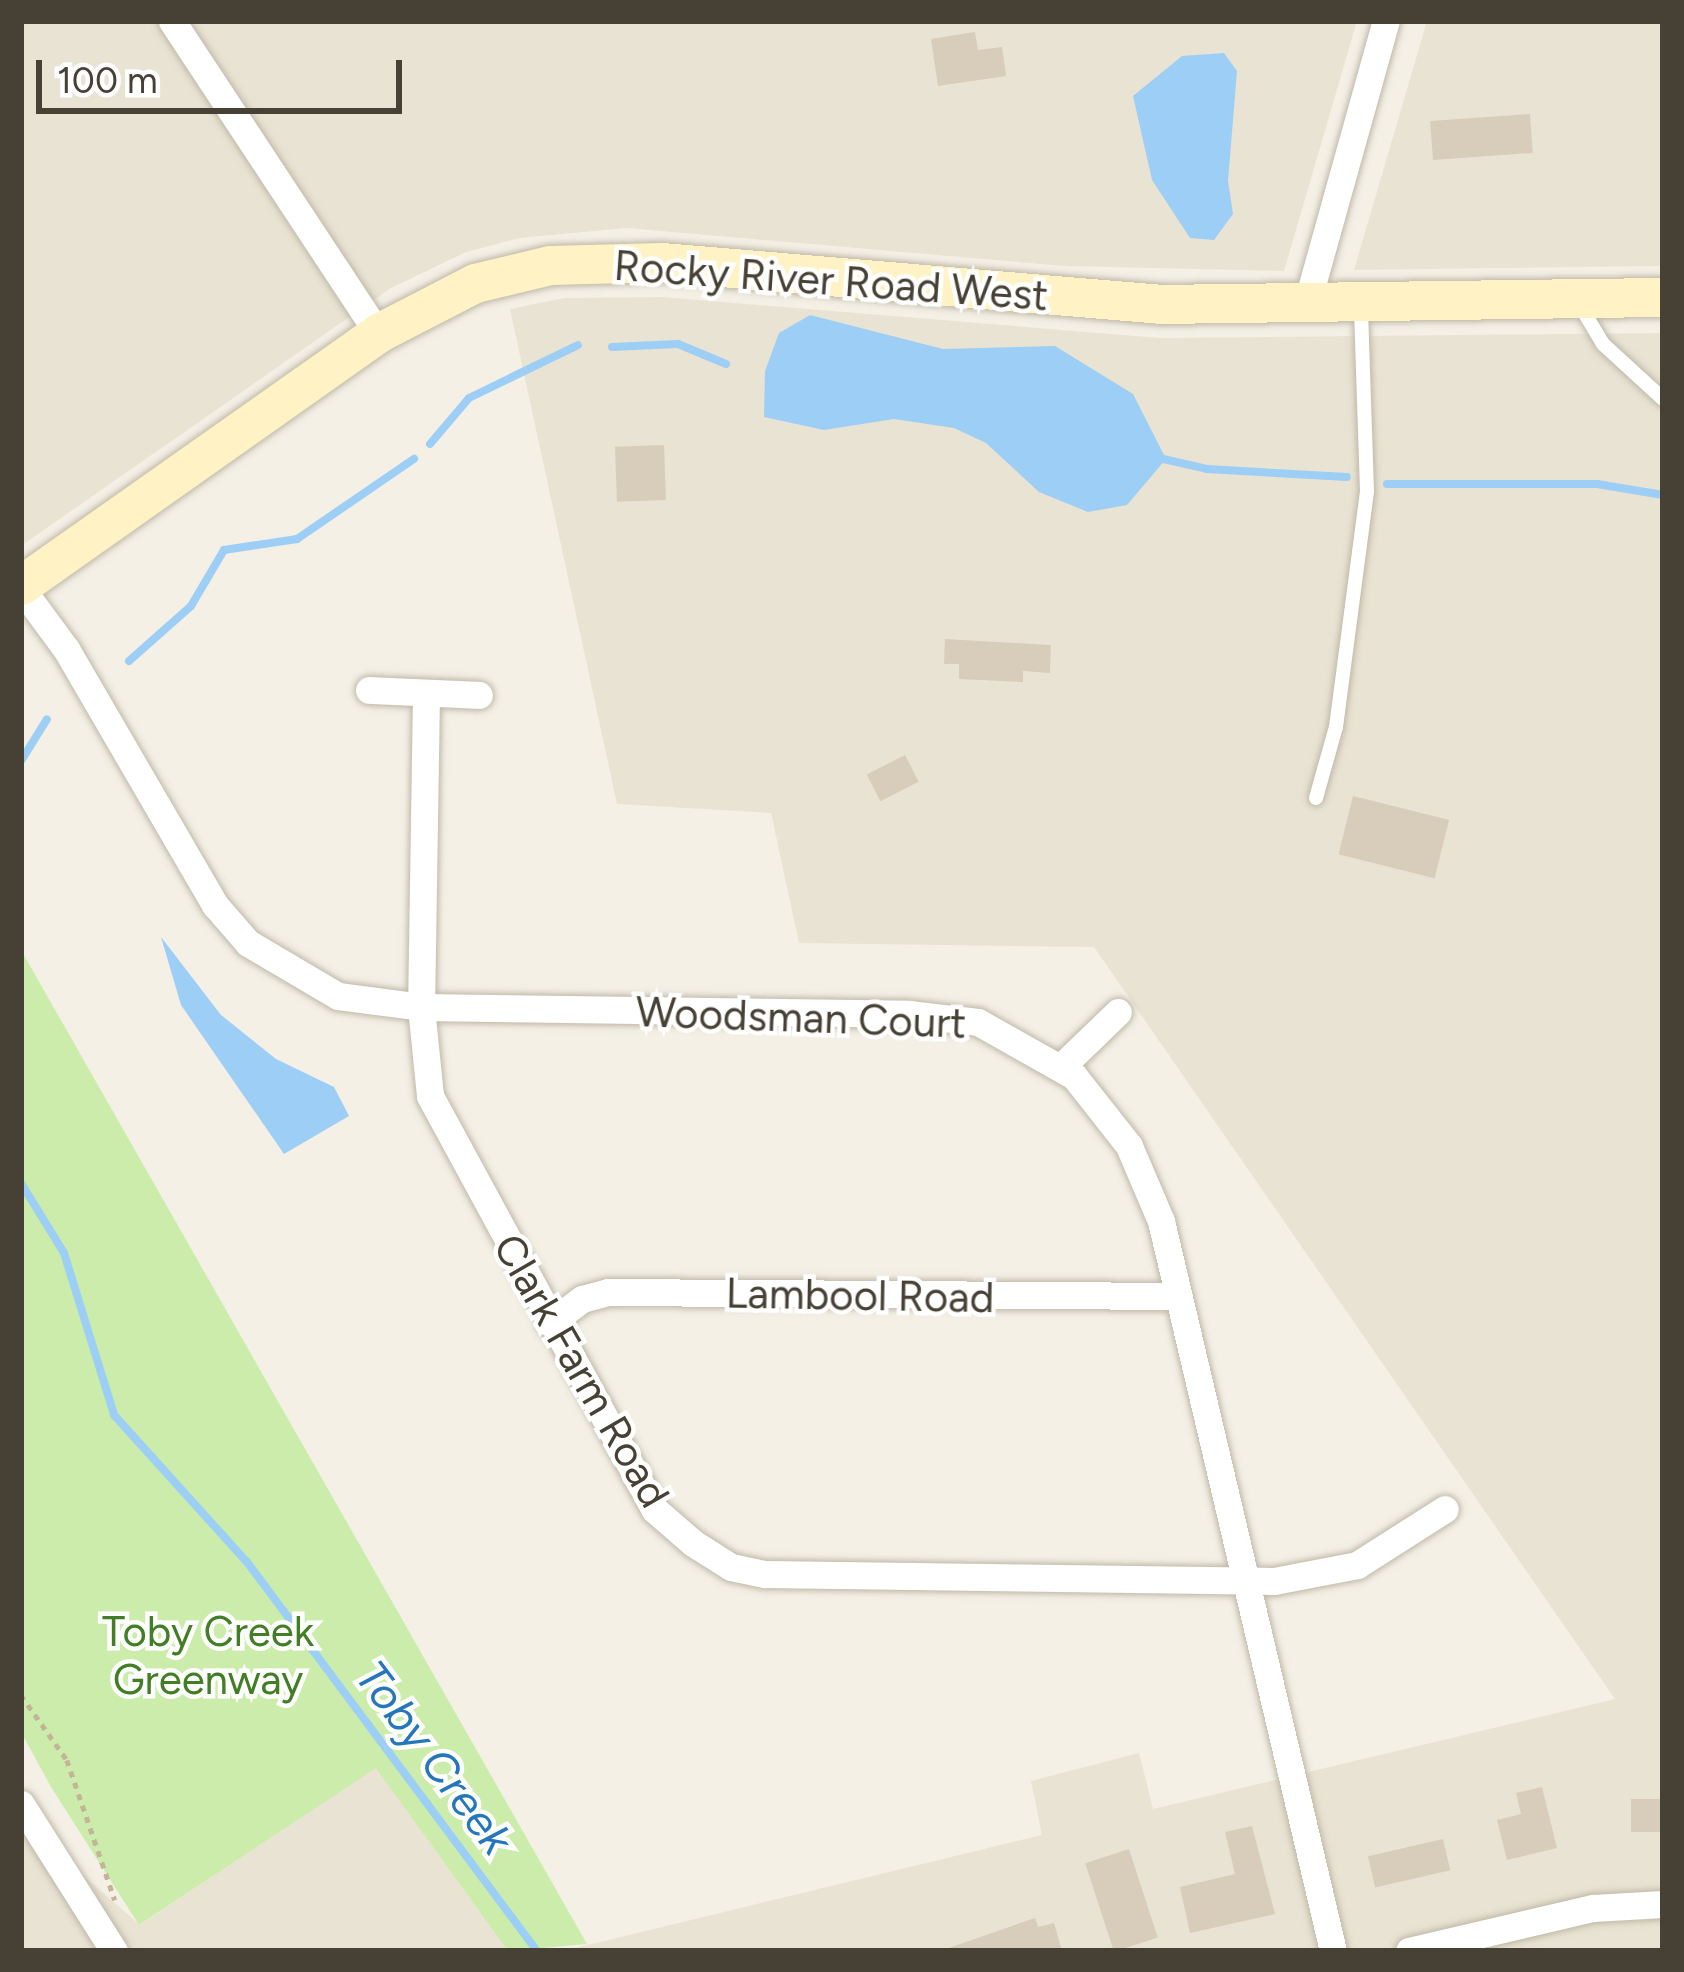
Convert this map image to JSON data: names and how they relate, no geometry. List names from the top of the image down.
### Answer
{
  "streets": {
    "street": [
      "Rocky River Road West",
      "Woodsman Court",
      "Lambool Road",
      "Clark Farm Road"
    ]
  },
  "crossings": [
    ["Rocky River Road West", "Woodsman Court"],
    ["Woodsman Court", "Lambool Road"],
    ["Woodsman Court", "Clark Farm Road"],
    ["Lambool Road", "Clark Farm Road"]
  ],
  "water": ["Toby Creek"],
  "parks": ["Toby Creek Greenway"],
  "scale_bar": "100 m"
}
